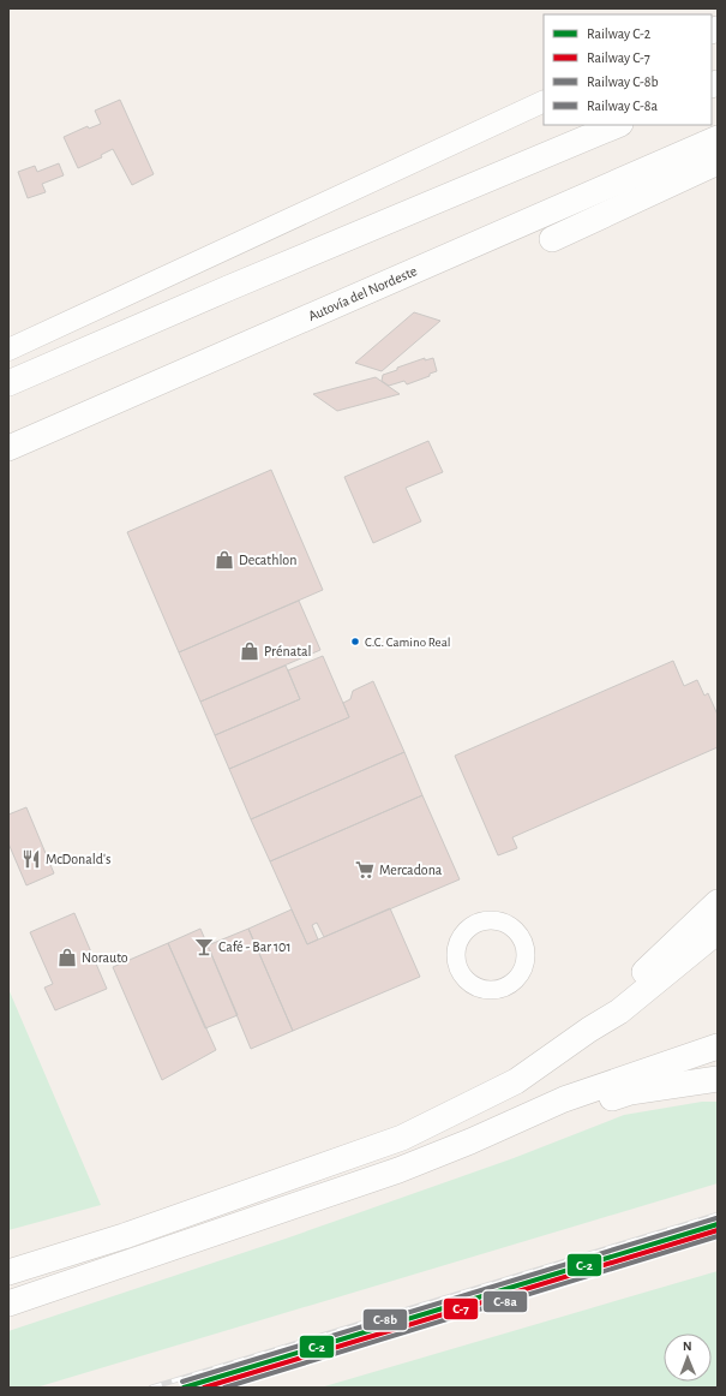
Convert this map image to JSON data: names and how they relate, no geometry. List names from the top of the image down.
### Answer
{
  "streets": {
    "highway": ["Autovía del Nordeste"]
  },
  "places": {
    "shop": ["Decathlon", "Prénatal", "Norauto"],
    "other": ["C.C. Camino Real"],
    "restaurant": ["McDonald's"],
    "supermarket": ["Mercadona"],
    "bar": ["Café - Bar 101"]
  },
  "lines": [
    "rail line C-8b",
    "rail line C-2",
    "rail line C-7",
    "rail line C-8a"
  ],
  "legend": [
    "Railway C-2",
    "Railway C-7",
    "Railway C-8b",
    "Railway C-8a"
  ],
  "north": "top"
}
